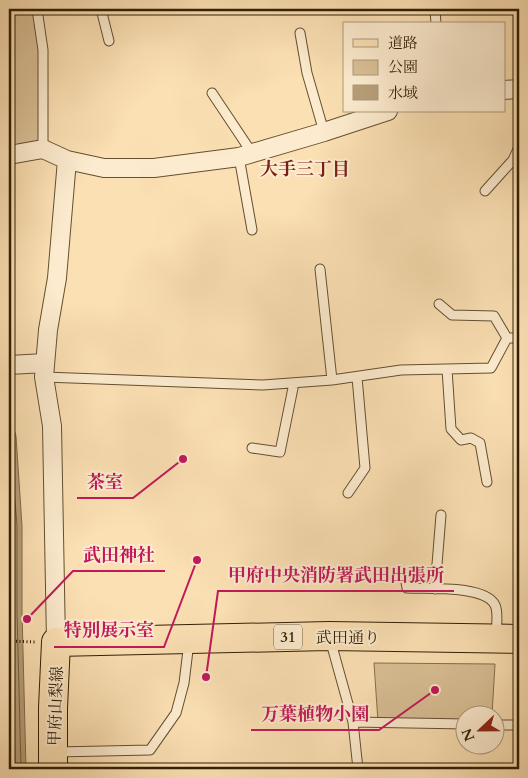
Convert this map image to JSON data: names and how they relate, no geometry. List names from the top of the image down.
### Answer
{
  "streets": {
    "main road": ["31", "武田通り", "甲府山梨線"]
  },
  "crossings": [
    ["武田通り", "甲府山梨線"]
  ],
  "districts": ["大手三丁目"],
  "places": [
    "茶室",
    "特別展示室",
    "武田神社",
    "甲府中央消防署武田出張所",
    "万葉植物小園"
  ],
  "legend": ["道路", "公園", "水域"],
  "north": "left"
}
